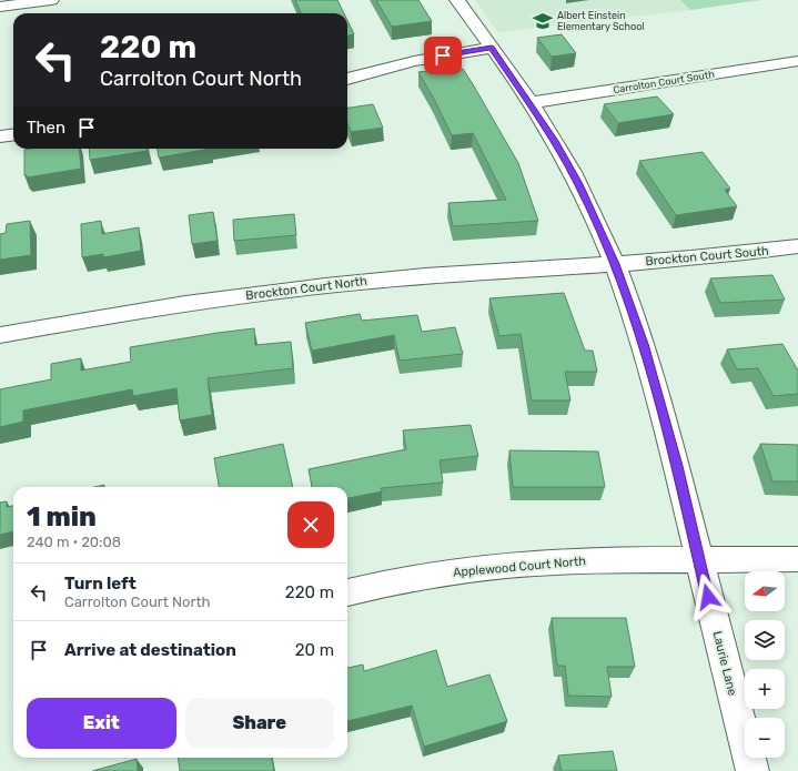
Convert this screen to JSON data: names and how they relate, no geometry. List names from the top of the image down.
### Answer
{
  "streets": {
    "street": [
      "Carrolton Court South",
      "Brockton Court South",
      "Brockton Court North",
      "Applewood Court North",
      "Laurie Lane"
    ]
  },
  "crossings": [
    ["Carrolton Court South", "Laurie Lane"],
    ["Brockton Court South", "Brockton Court North"],
    ["Brockton Court South", "Laurie Lane"],
    ["Brockton Court North", "Laurie Lane"],
    ["Applewood Court North", "Laurie Lane"]
  ],
  "places": {
    "school or university": ["Albert Einstein Elementary School"]
  },
  "north": "left",
  "page": {
    "turn": ["220 m", "Carrolton Court North"],
    "then": "Then",
    "heading": ["1 min", "240 m · 20:08"],
    "list": [
      {
        "name": "Turn left",
        "note": "Carrolton Court North",
        "value": "220 m"
      },
      {
        "name": "Arrive at destination",
        "value": "20 m"
      }
    ],
    "map_buttons": ["+", "−"],
    "buttons": ["Exit", "Share"]
  }
}
